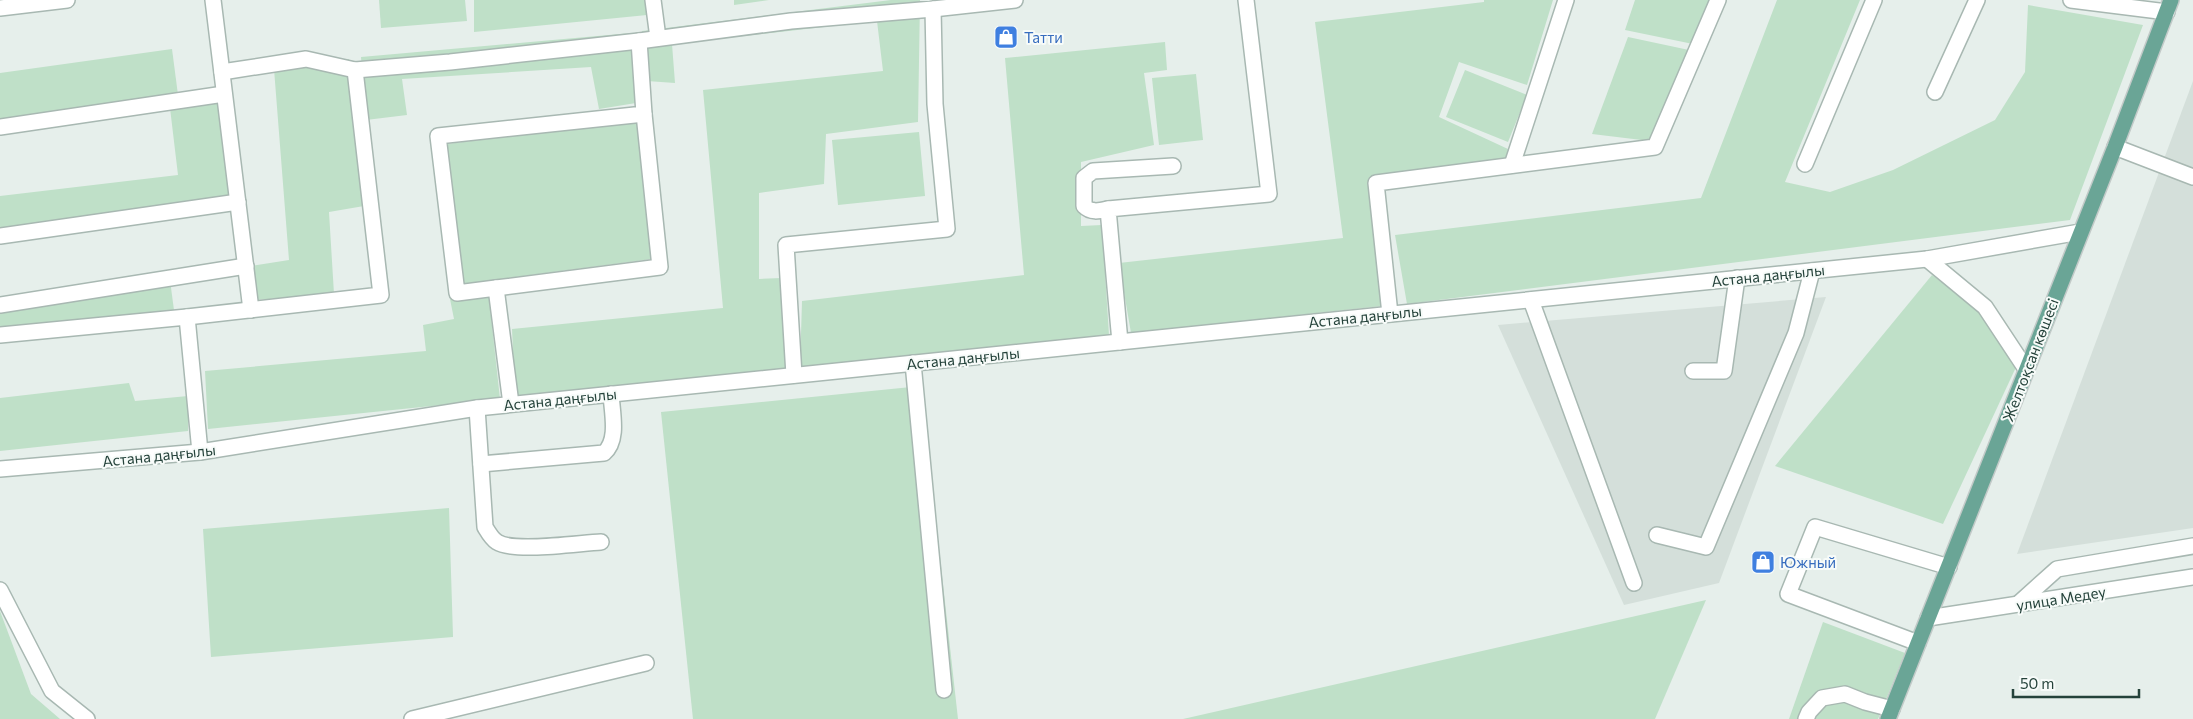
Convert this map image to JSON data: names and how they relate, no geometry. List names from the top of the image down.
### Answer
{
  "streets": {
    "main road": ["Желтоқсан көшесі"],
    "street": ["Астана даңғылы", "улица Медеу"]
  },
  "crossings": [
    ["Астана даңғылы", "Желтоқсан көшесі"],
    ["Желтоқсан көшесі", "улица Медеу"]
  ],
  "places": {
    "shop": ["Татти", "Южный"]
  },
  "scale_bar": "50 m"
}
